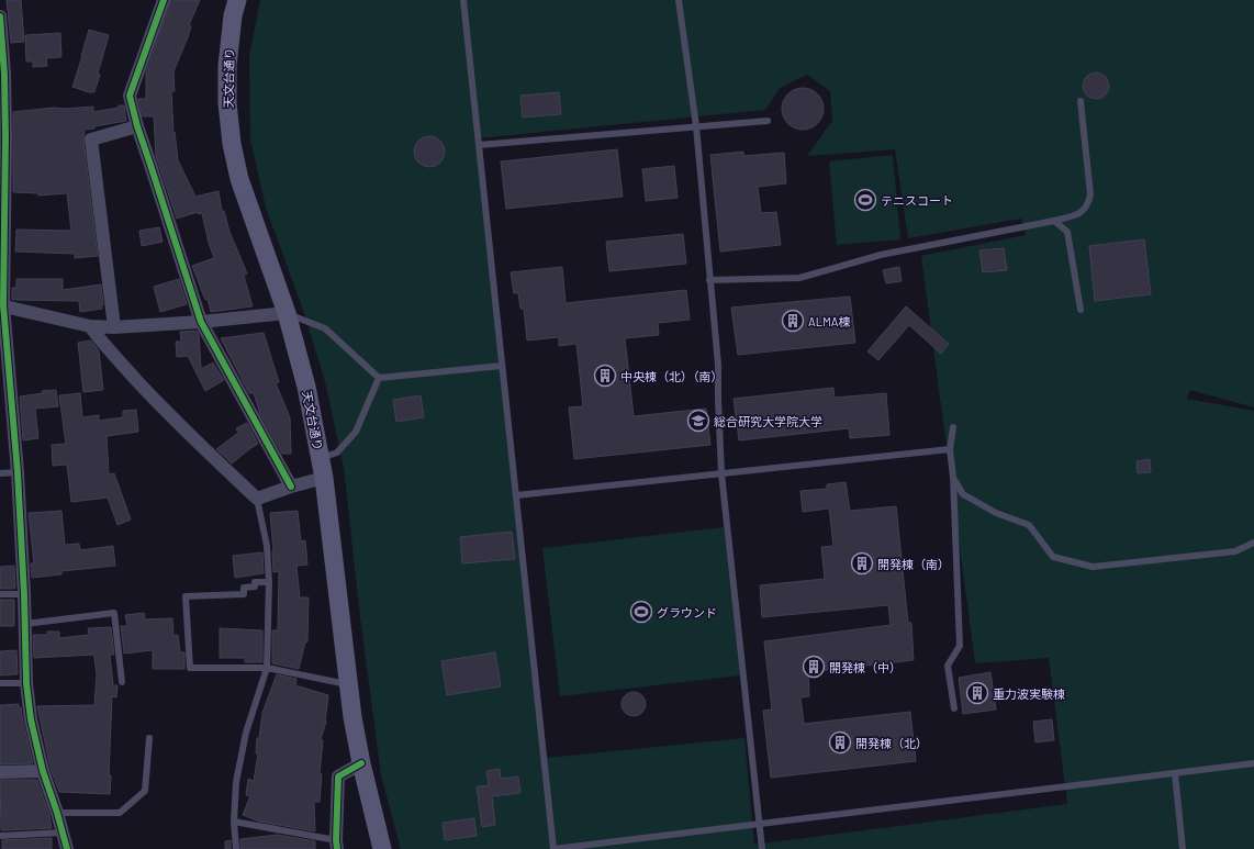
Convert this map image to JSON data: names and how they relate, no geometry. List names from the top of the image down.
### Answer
{
  "streets": {
    "main road": ["天文台通り"]
  },
  "places": {
    "sports": ["テニスコート", "グラウンド"],
    "building": [
      "ALMA棟",
      "中央棟（北）（南）",
      "開発棟（南）",
      "開発棟（中）",
      "重力波実験棟",
      "開発棟（北）"
    ],
    "school or university": ["総合研究大学院大学"]
  }
}
